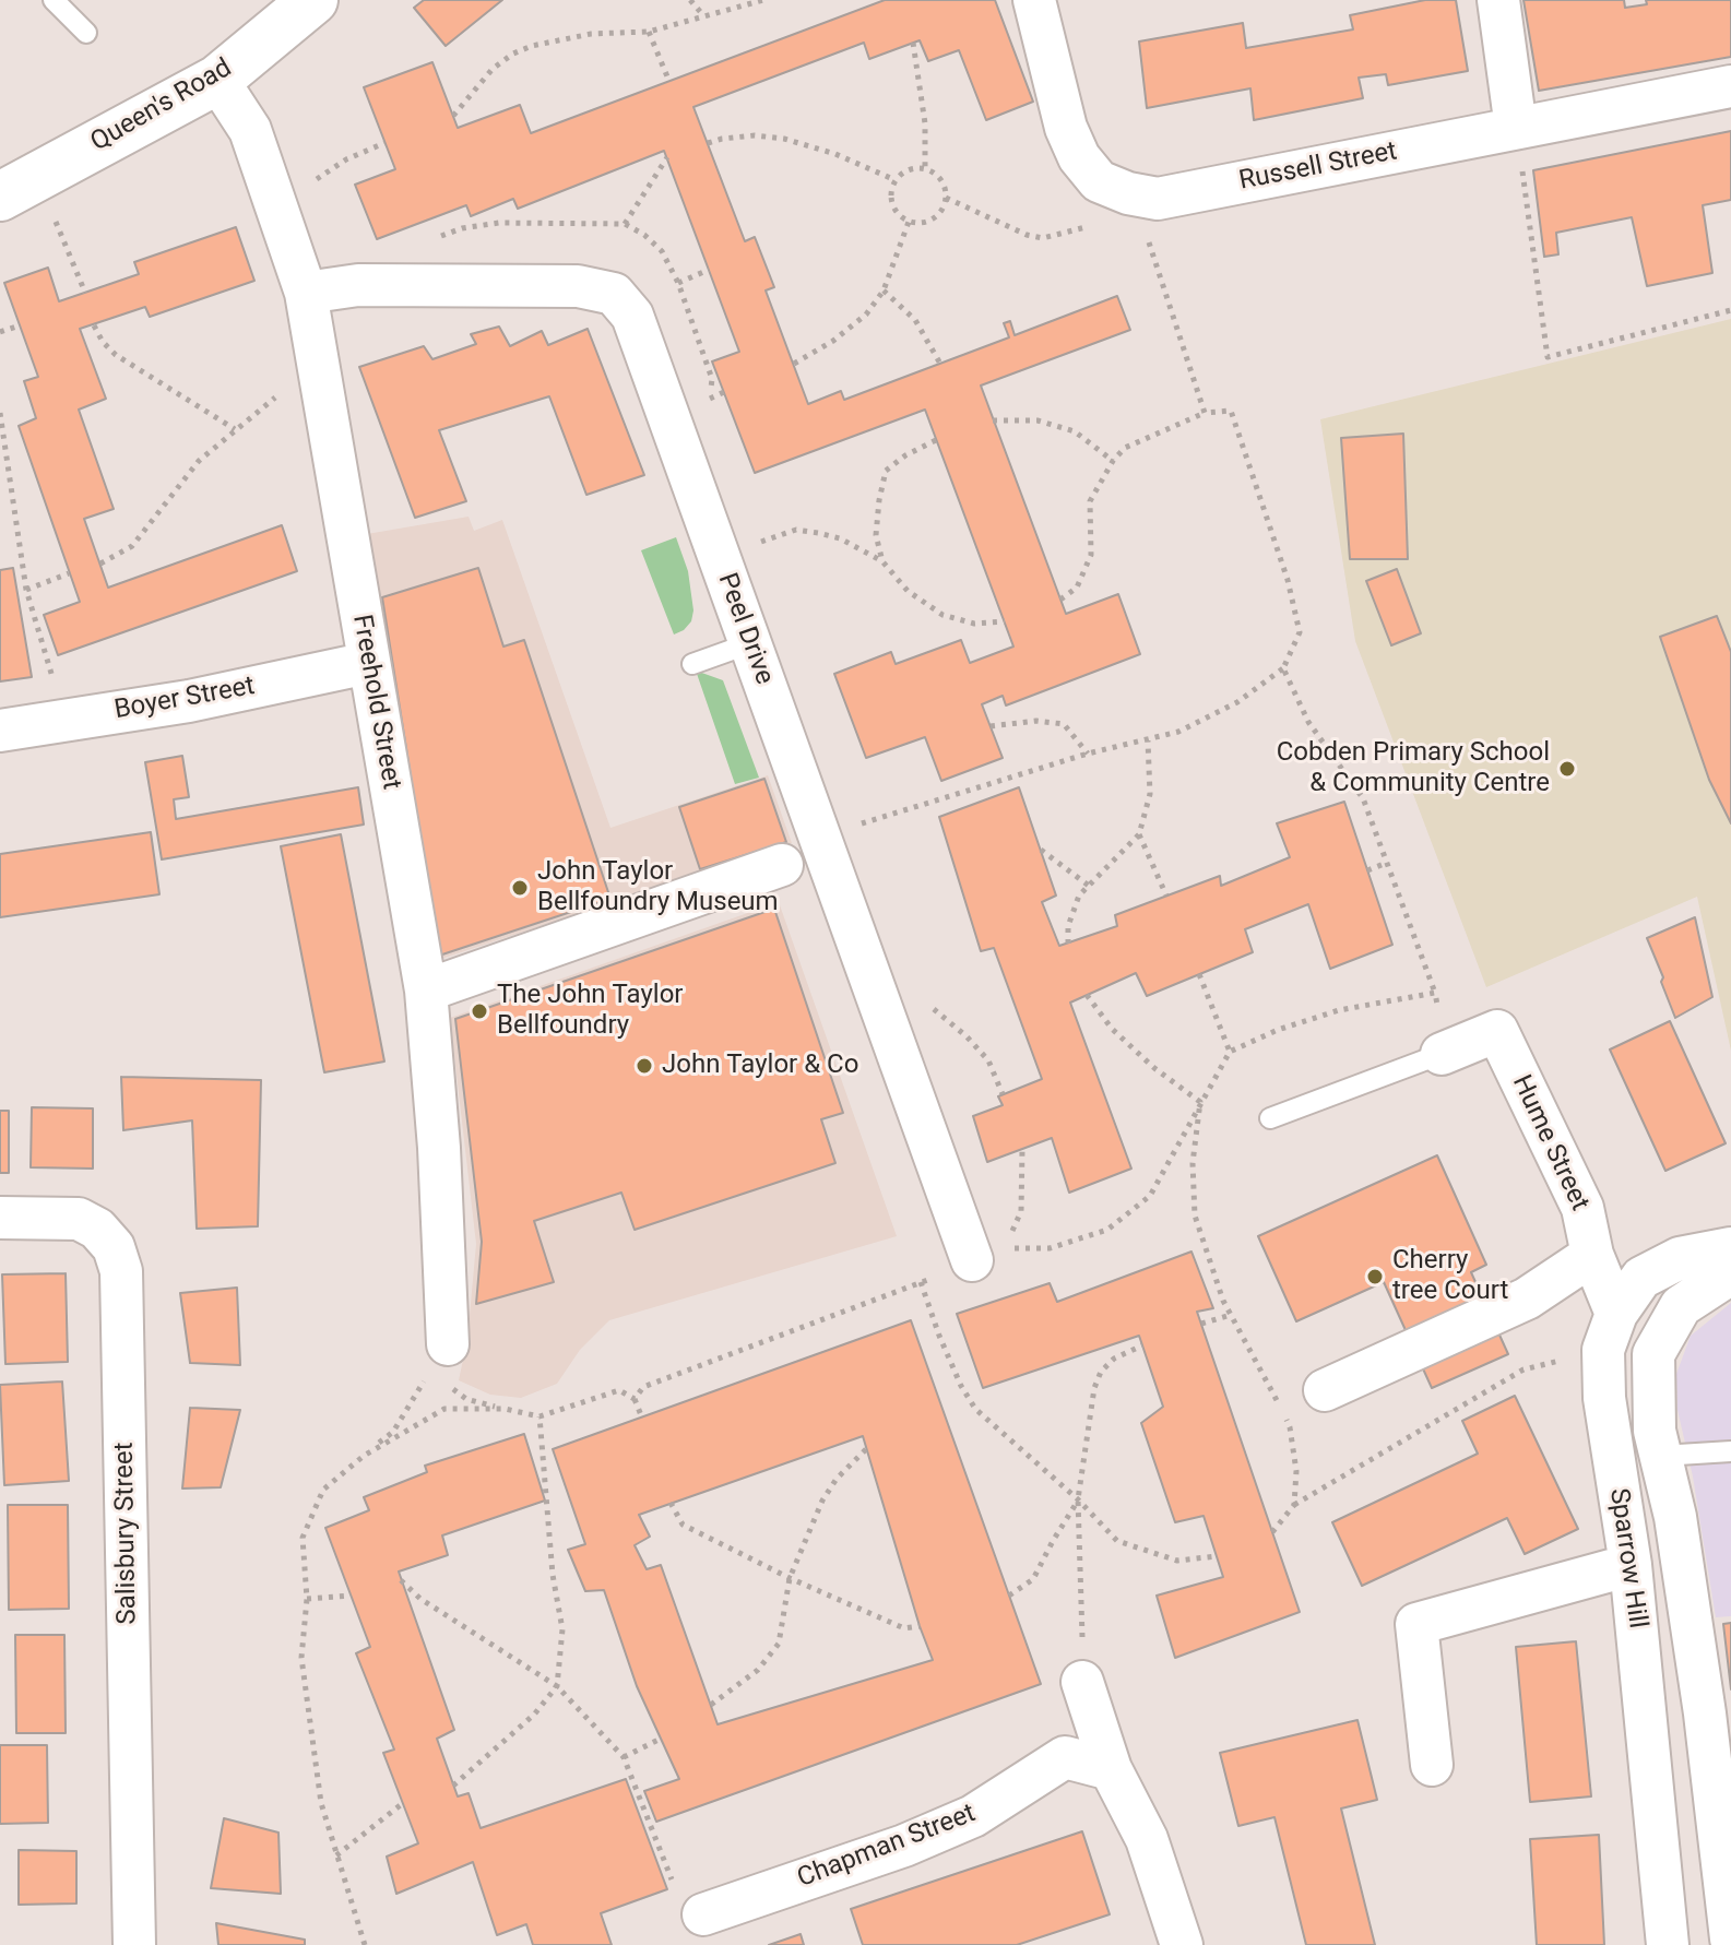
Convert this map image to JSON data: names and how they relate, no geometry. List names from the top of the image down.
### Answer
{
  "streets": {
    "main road": ["Queen's Road"],
    "street": [
      "Russell Street",
      "Peel Drive",
      "Boyer Street",
      "Freehold Street",
      "Hume Street",
      "Salisbury Street",
      "Sparrow Hill",
      "Chapman Street"
    ]
  },
  "crossings": [
    ["Queen's Road", "Freehold Street"],
    ["Peel Drive", "Freehold Street"],
    ["Boyer Street", "Freehold Street"],
    ["Hume Street", "Sparrow Hill"]
  ],
  "places": [
    "Cobden Primary School & Community Centre",
    "John Taylor Bellfoundry Museum",
    "The John Taylor Bellfoundry",
    "John Taylor & Co",
    "Cherry tree Court"
  ]
}
